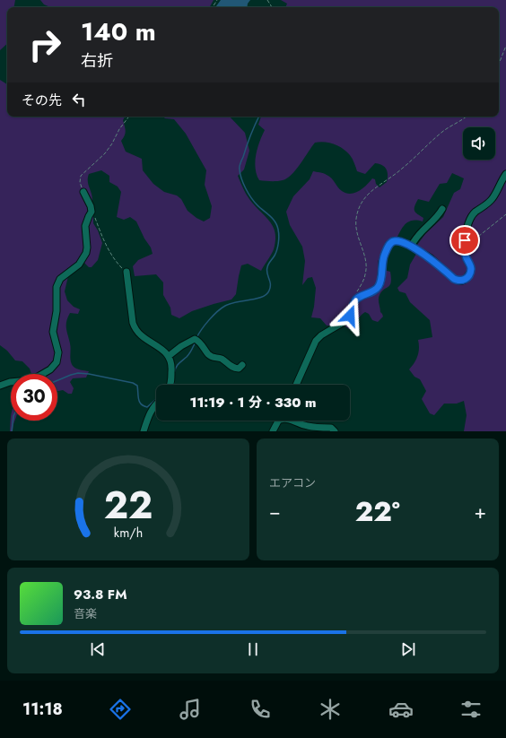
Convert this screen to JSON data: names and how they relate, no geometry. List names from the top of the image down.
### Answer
{
  "page": {
    "turn": ["140 m", "右折"],
    "then": "その先",
    "limit": "30",
    "trip": "11:19 · 1 分 · 330 m",
    "tile": "エアコン",
    "heat": ["−", "22°", "+"],
    "song": ["93.8 FM", "音楽"],
    "tabs": "11:18",
    "gauge": ["22", "km/h"]
  }
}
